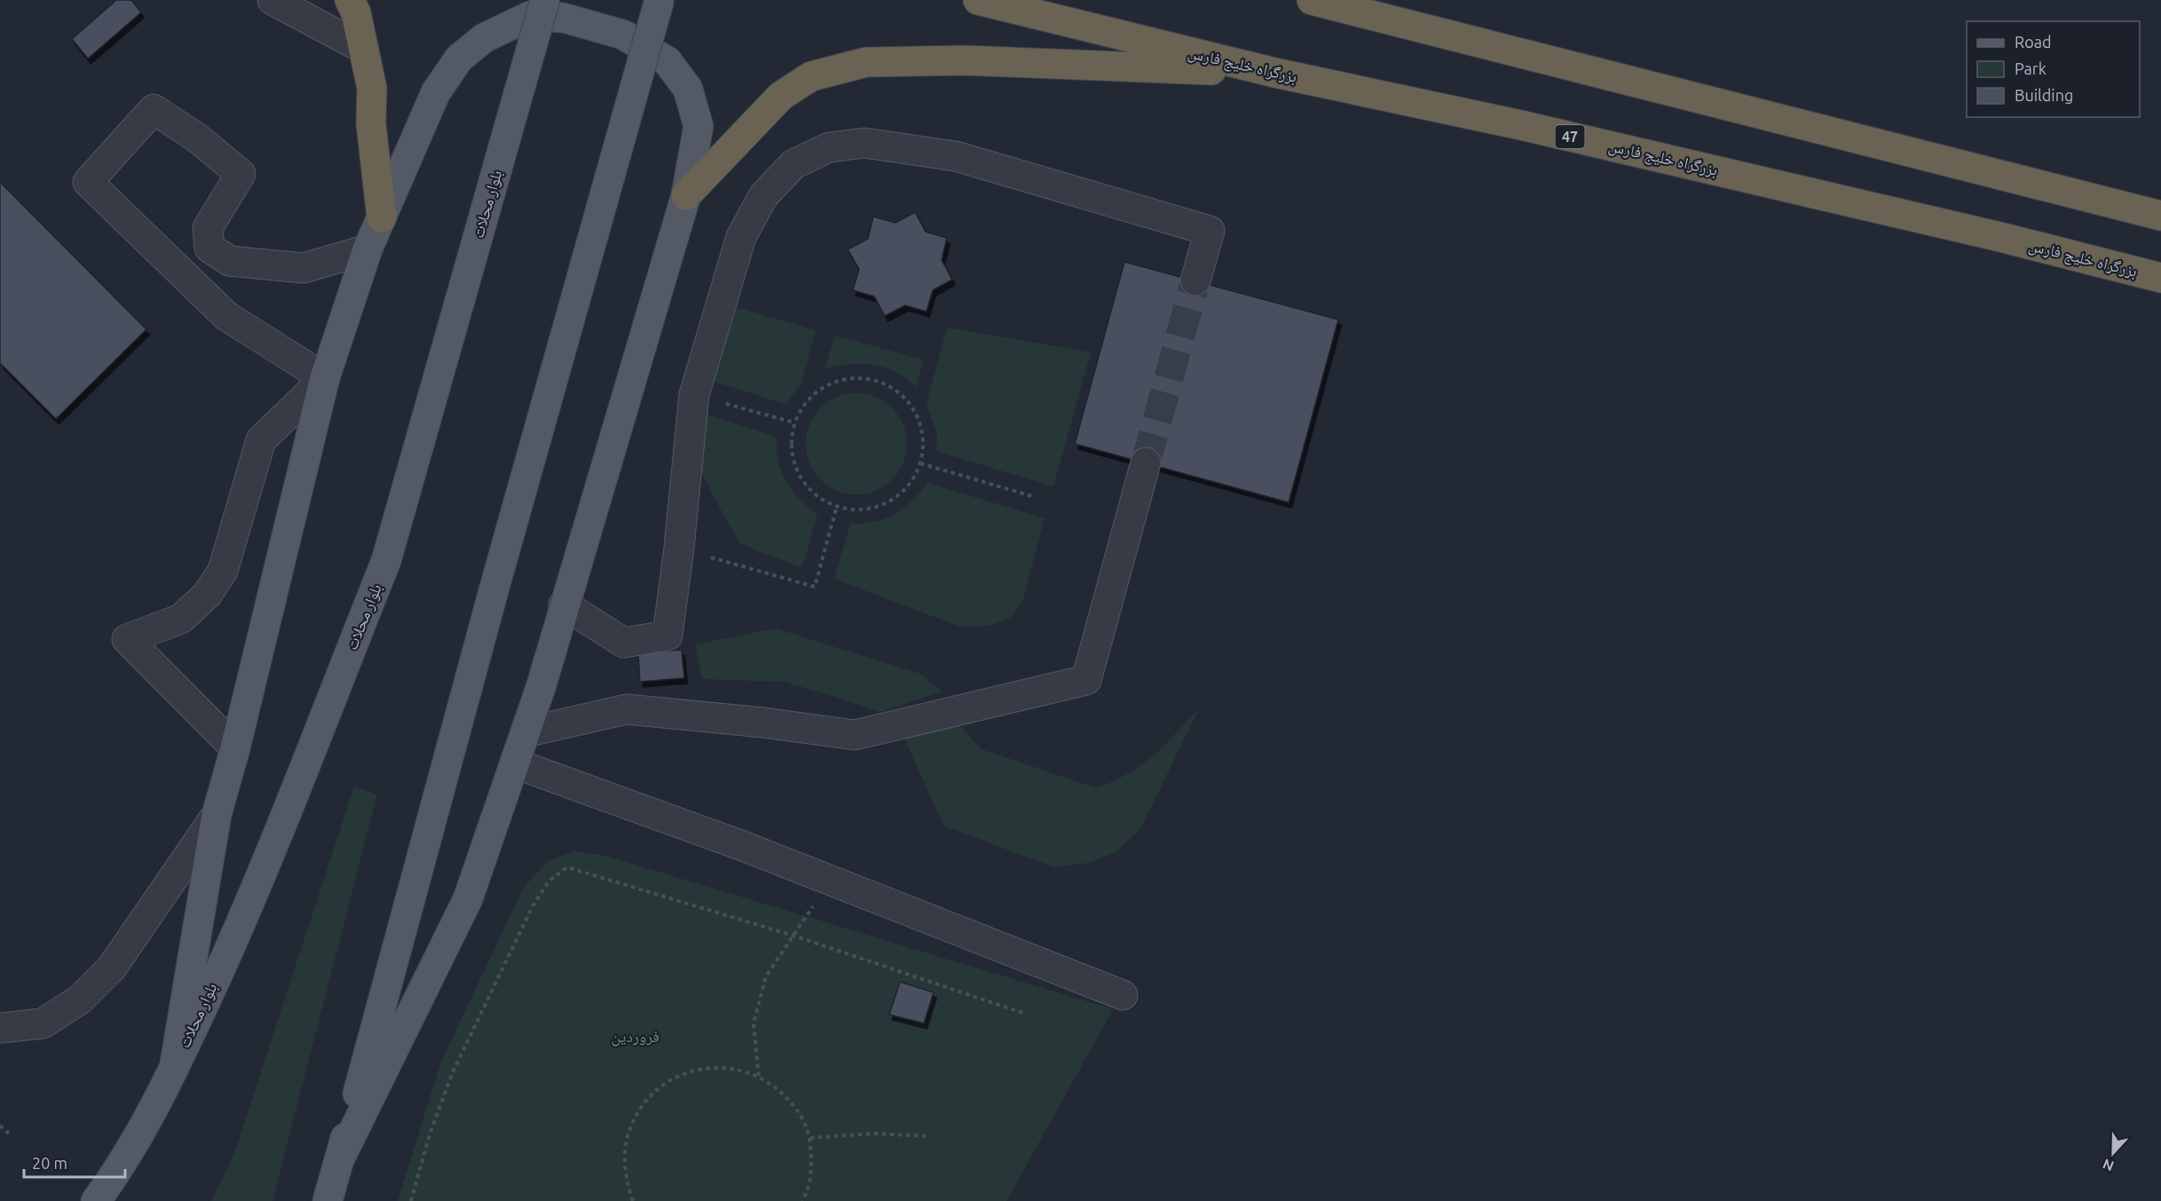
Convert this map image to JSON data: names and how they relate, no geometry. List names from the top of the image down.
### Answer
{
  "streets": {
    "highway": ["بزرگراه خلیج فارس", "47"],
    "main road": ["بلوار محلات"]
  },
  "parks": ["فروردین"],
  "legend": ["Road", "Park", "Building"],
  "scale_bar": "20 m",
  "north": "bottom"
}
